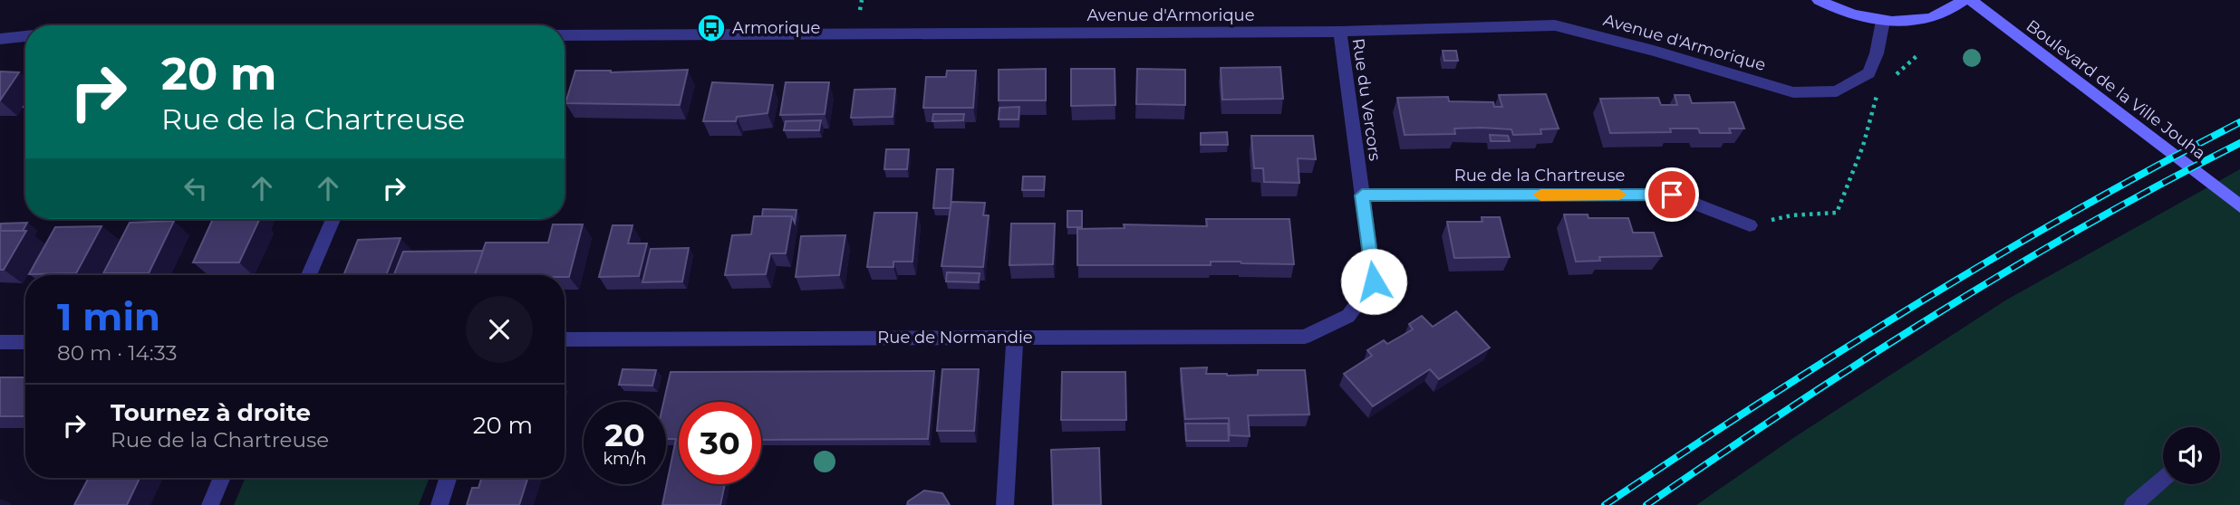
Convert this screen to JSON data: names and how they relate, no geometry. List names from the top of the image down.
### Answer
{
  "streets": {
    "main road": ["Boulevard de la Ville Jouha"],
    "street": [
      "Avenue d'Armorique",
      "Rue du Vercors",
      "Rue de la Chartreuse",
      "Rue de Normandie"
    ]
  },
  "crossings": [
    ["Avenue d'Armorique", "Rue du Vercors"],
    ["Rue du Vercors", "Rue de la Chartreuse"],
    ["Rue du Vercors", "Rue de Normandie"]
  ],
  "places": {
    "bus stop": ["Armorique"]
  },
  "page": {
    "turn": ["20 m", "Rue de la Chartreuse"],
    "heading": ["1 min", "80 m · 14:33"],
    "list": [
      {
        "name": "Tournez à droite",
        "note": "Rue de la Chartreuse",
        "value": "20 m"
      }
    ],
    "speed": "20 km/h",
    "limit": "30"
  }
}
